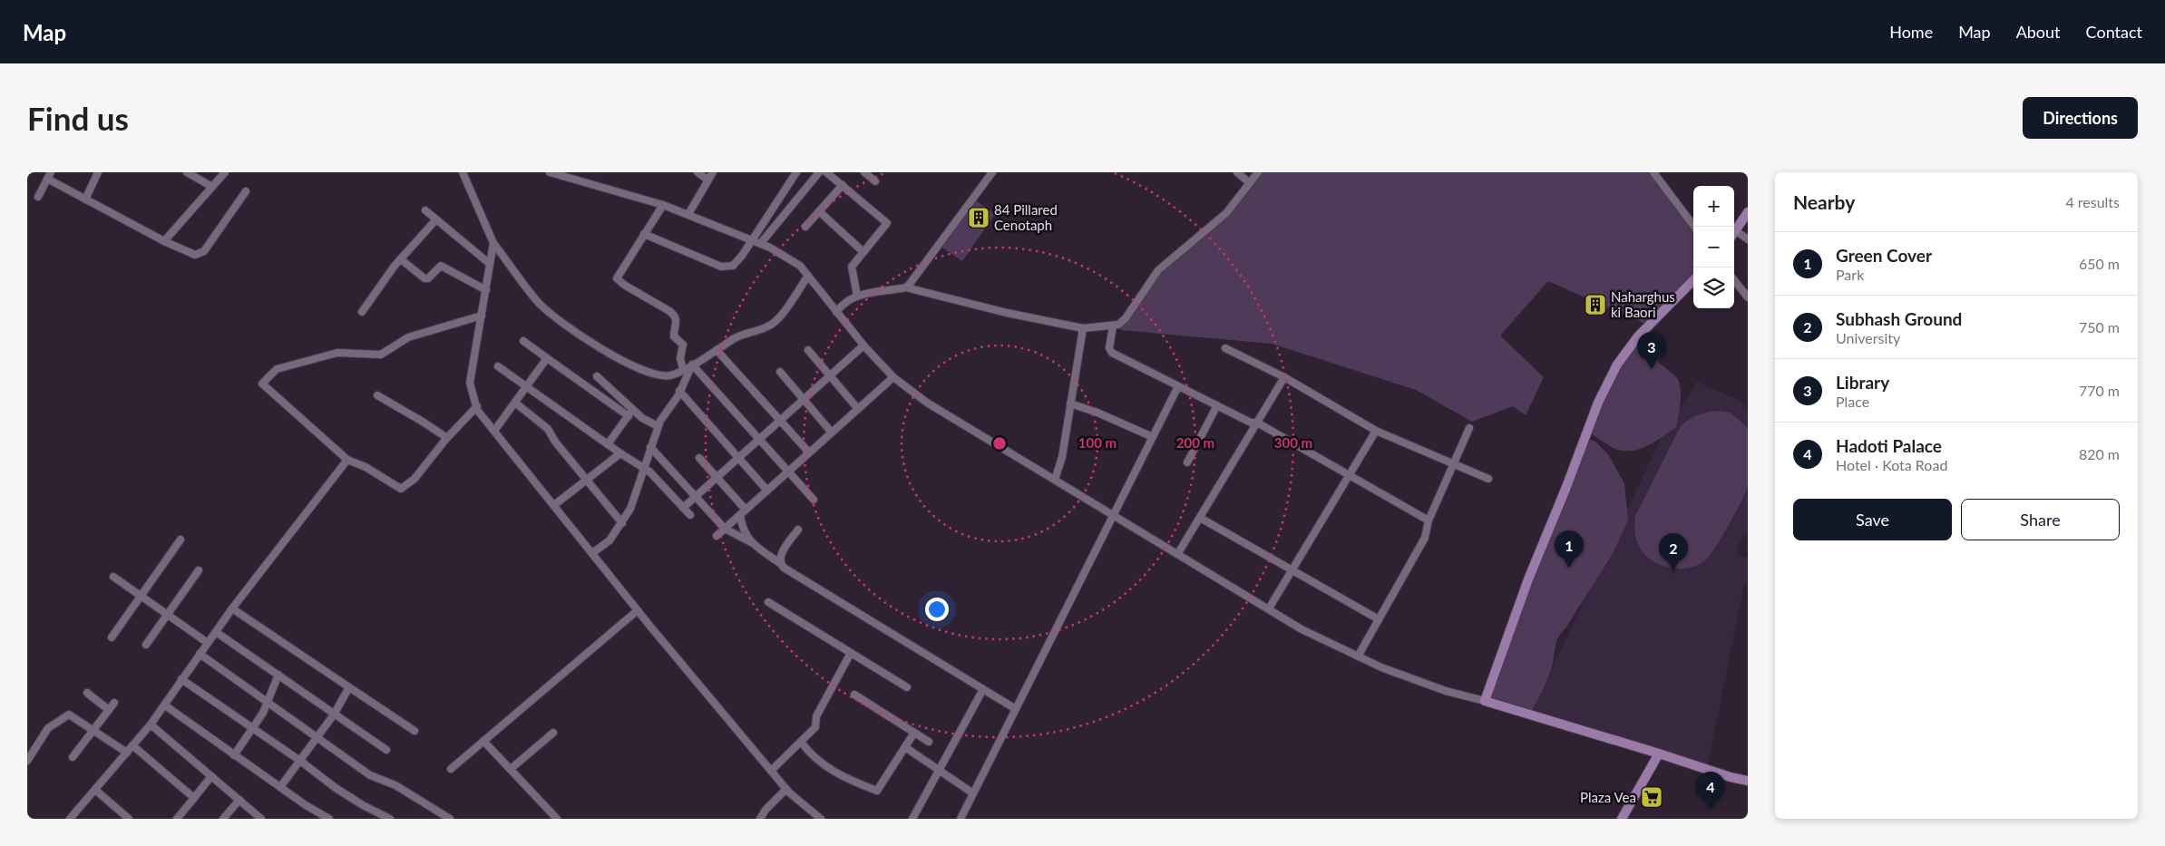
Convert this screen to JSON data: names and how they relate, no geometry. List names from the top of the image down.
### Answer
{
  "places": {
    "building": ["84 Pillared Cenotaph", "Naharghus ki Baori"],
    "supermarket": ["Plaza Vea"]
  },
  "page": {
    "header": "Map",
    "nav": [
      "Home",
      "Map",
      "About",
      "Contact"
    ],
    "buttons": [
      "Directions",
      ["Save", "Share"]
    ],
    "title": "Find us",
    "heading": ["Nearby", "4 results"],
    "map_buttons": ["+", "−"],
    "list": [
      {
        "mark": "1",
        "name": "Green Cover",
        "note": "Park",
        "value": "650 m"
      },
      {
        "mark": "2",
        "name": "Subhash Ground",
        "note": "University",
        "value": "750 m"
      },
      {
        "mark": "3",
        "name": "Library",
        "note": "Place",
        "value": "770 m"
      },
      {
        "mark": "4",
        "name": "Hadoti Palace",
        "note": "Hotel · Kota Road",
        "value": "820 m"
      }
    ],
    "pins": [
      "3",
      "1",
      "2",
      "4"
    ]
  },
  "rings": ["100 m", "200 m", "300 m"]
}
